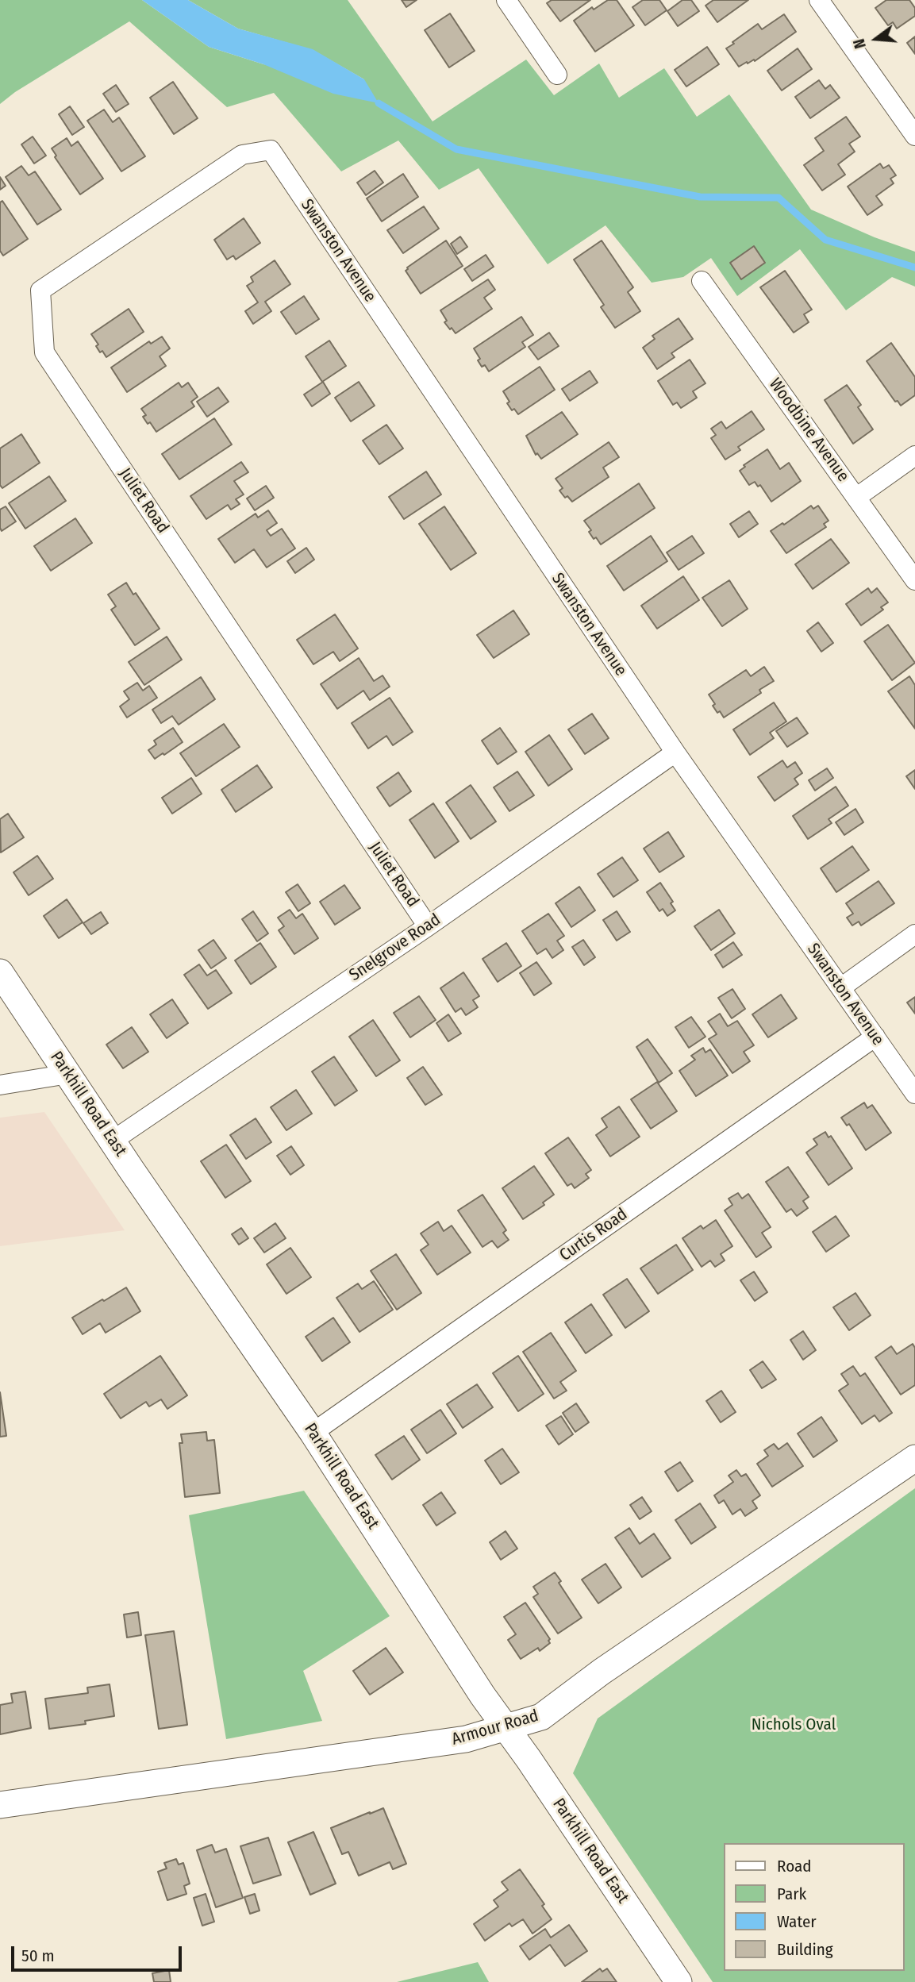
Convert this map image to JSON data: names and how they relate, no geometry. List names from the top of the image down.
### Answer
{
  "streets": {
    "main road": ["Parkhill Road East", "Armour Road"],
    "street": [
      "Swanston Avenue",
      "Woodbine Avenue",
      "Juliet Road",
      "Snelgrove Road",
      "Curtis Road"
    ]
  },
  "crossings": [
    ["Swanston Avenue", "Juliet Road"],
    ["Swanston Avenue", "Snelgrove Road"],
    ["Swanston Avenue", "Curtis Road"],
    ["Juliet Road", "Snelgrove Road"],
    ["Snelgrove Road", "Parkhill Road East"],
    ["Parkhill Road East", "Curtis Road"],
    ["Parkhill Road East", "Armour Road"]
  ],
  "parks": ["Nichols Oval"],
  "legend": [
    "Road",
    "Park",
    "Water",
    "Building"
  ],
  "scale_bar": "50 m",
  "north": "left"
}
